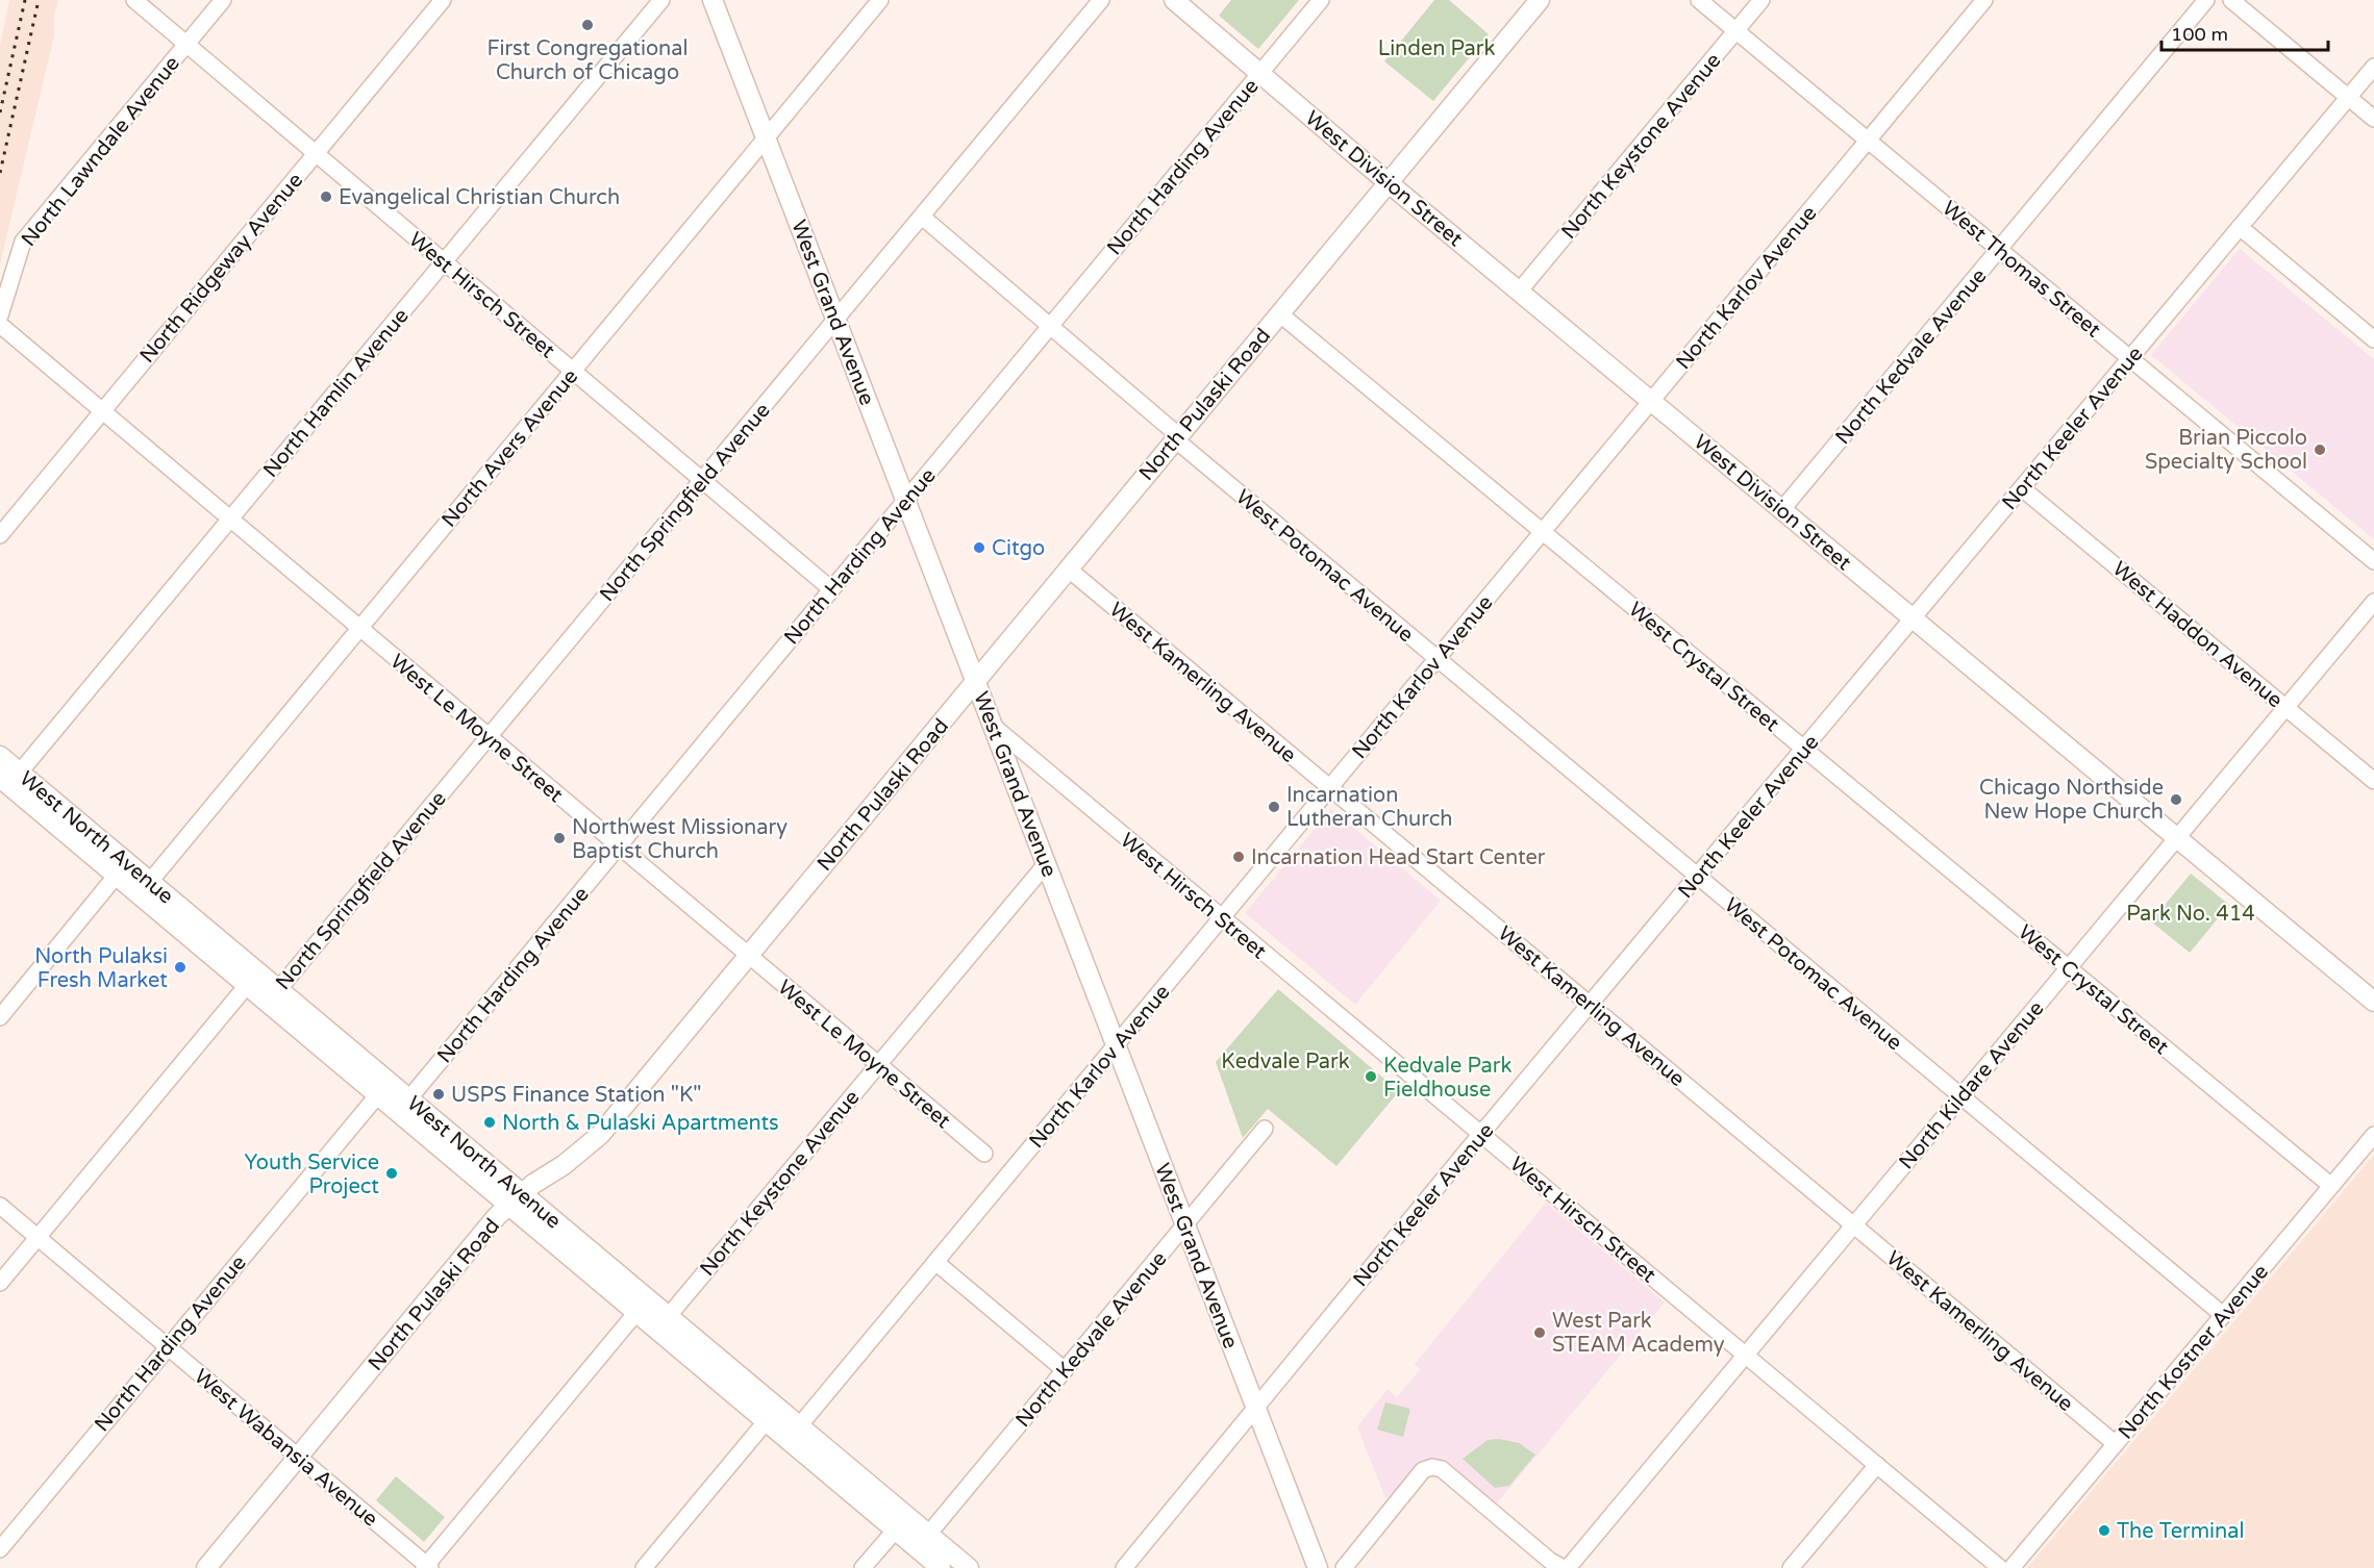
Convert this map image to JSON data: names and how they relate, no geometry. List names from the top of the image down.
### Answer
{
  "streets": {
    "main road": [
      "West Division Street",
      "West Grand Avenue",
      "North Pulaski Road",
      "West North Avenue"
    ],
    "street": [
      "North Keystone Avenue",
      "North Lawndale Avenue",
      "North Harding Avenue",
      "North Ridgeway Avenue",
      "West Thomas Street",
      "North Karlov Avenue",
      "West Hirsch Street",
      "North Kedvale Avenue",
      "North Hamlin Avenue",
      "North Keeler Avenue",
      "North Avers Avenue",
      "North Springfield Avenue",
      "West Potomac Avenue",
      "West Haddon Avenue",
      "West Crystal Street",
      "West Kamerling Avenue",
      "West Le Moyne Street",
      "North Kildare Avenue",
      "North Kostner Avenue",
      "West Wabansia Avenue"
    ]
  },
  "crossings": [
    ["North Keystone Avenue", "West Division Street"],
    ["North Keystone Avenue", "West Thomas Street"],
    ["North Keystone Avenue", "West Grand Avenue"],
    ["North Keystone Avenue", "West Le Moyne Street"],
    ["North Keystone Avenue", "West North Avenue"],
    ["North Lawndale Avenue", "West Hirsch Street"],
    ["North Harding Avenue", "West Division Street"],
    ["North Harding Avenue", "West Hirsch Street"],
    ["North Harding Avenue", "West Grand Avenue"],
    ["North Harding Avenue", "West Potomac Avenue"],
    ["North Harding Avenue", "West Le Moyne Street"],
    ["North Harding Avenue", "West North Avenue"],
    ["North Harding Avenue", "West Wabansia Avenue"],
    ["West Division Street", "North Karlov Avenue"],
    ["West Division Street", "North Kedvale Avenue"],
    ["West Division Street", "North Pulaski Road"],
    ["West Division Street", "North Keeler Avenue"],
    ["West Division Street", "North Kildare Avenue"],
    ["North Ridgeway Avenue", "West Hirsch Street"],
    ["North Ridgeway Avenue", "West Le Moyne Street"],
    ["West Thomas Street", "North Karlov Avenue"],
    ["West Thomas Street", "North Kedvale Avenue"],
    ["West Thomas Street", "North Keeler Avenue"],
    ["North Karlov Avenue", "West Hirsch Street"],
    ["North Karlov Avenue", "West Grand Avenue"],
    ["North Karlov Avenue", "West Potomac Avenue"],
    ["North Karlov Avenue", "West Crystal Street"],
    ["North Karlov Avenue", "West Kamerling Avenue"],
    ["North Karlov Avenue", "West North Avenue"],
    ["West Hirsch Street", "West Grand Avenue"],
    ["West Hirsch Street", "North Hamlin Avenue"],
    ["West Hirsch Street", "North Keeler Avenue"],
    ["West Hirsch Street", "North Avers Avenue"],
    ["West Hirsch Street", "North Springfield Avenue"],
    ["West Hirsch Street", "North Kildare Avenue"],
    ["West Grand Avenue", "North Kedvale Avenue"],
    ["West Grand Avenue", "North Pulaski Road"],
    ["West Grand Avenue", "North Keeler Avenue"],
    ["West Grand Avenue", "North Avers Avenue"],
    ["West Grand Avenue", "North Springfield Avenue"],
    ["North Kedvale Avenue", "West North Avenue"],
    ["North Hamlin Avenue", "West Le Moyne Street"],
    ["North Hamlin Avenue", "West North Avenue"],
    ["North Pulaski Road", "West Potomac Avenue"],
    ["North Pulaski Road", "West Crystal Street"],
    ["North Pulaski Road", "West Kamerling Avenue"],
    ["North Pulaski Road", "West Le Moyne Street"],
    ["North Pulaski Road", "West North Avenue"],
    ["North Pulaski Road", "West Wabansia Avenue"],
    ["North Keeler Avenue", "West Potomac Avenue"],
    ["North Keeler Avenue", "West Haddon Avenue"],
    ["North Keeler Avenue", "West Crystal Street"],
    ["North Keeler Avenue", "West Kamerling Avenue"],
    ["North Avers Avenue", "West Le Moyne Street"],
    ["North Avers Avenue", "West North Avenue"],
    ["North Springfield Avenue", "West Potomac Avenue"],
    ["North Springfield Avenue", "West Le Moyne Street"],
    ["North Springfield Avenue", "West North Avenue"],
    ["North Springfield Avenue", "West Wabansia Avenue"],
    ["West Potomac Avenue", "North Kildare Avenue"],
    ["West Potomac Avenue", "North Kostner Avenue"],
    ["West Haddon Avenue", "North Kildare Avenue"],
    ["West Crystal Street", "North Kildare Avenue"],
    ["West Crystal Street", "North Kostner Avenue"],
    ["West Kamerling Avenue", "North Kildare Avenue"],
    ["West Kamerling Avenue", "North Kostner Avenue"]
  ],
  "parks": ["Linden Park", "Park No. 414", "Kedvale Park"],
  "places": [
    "First Congregational Church of Chicago",
    "Evangelical Christian Church",
    "Brian Piccolo Specialty School",
    "Citgo",
    "Chicago Northside New Hope Church",
    "Incarnation Lutheran Church",
    "Northwest Missionary Baptist Church",
    "Incarnation Head Start Center",
    "North Pulaksi Fresh Market",
    "Kedvale Park Fieldhouse",
    "USPS Finance Station \"K\"",
    "North & Pulaski Apartments",
    "Youth Service Project",
    "West Park STEAM Academy",
    "The Terminal"
  ],
  "scale_bar": "100 m"
}
